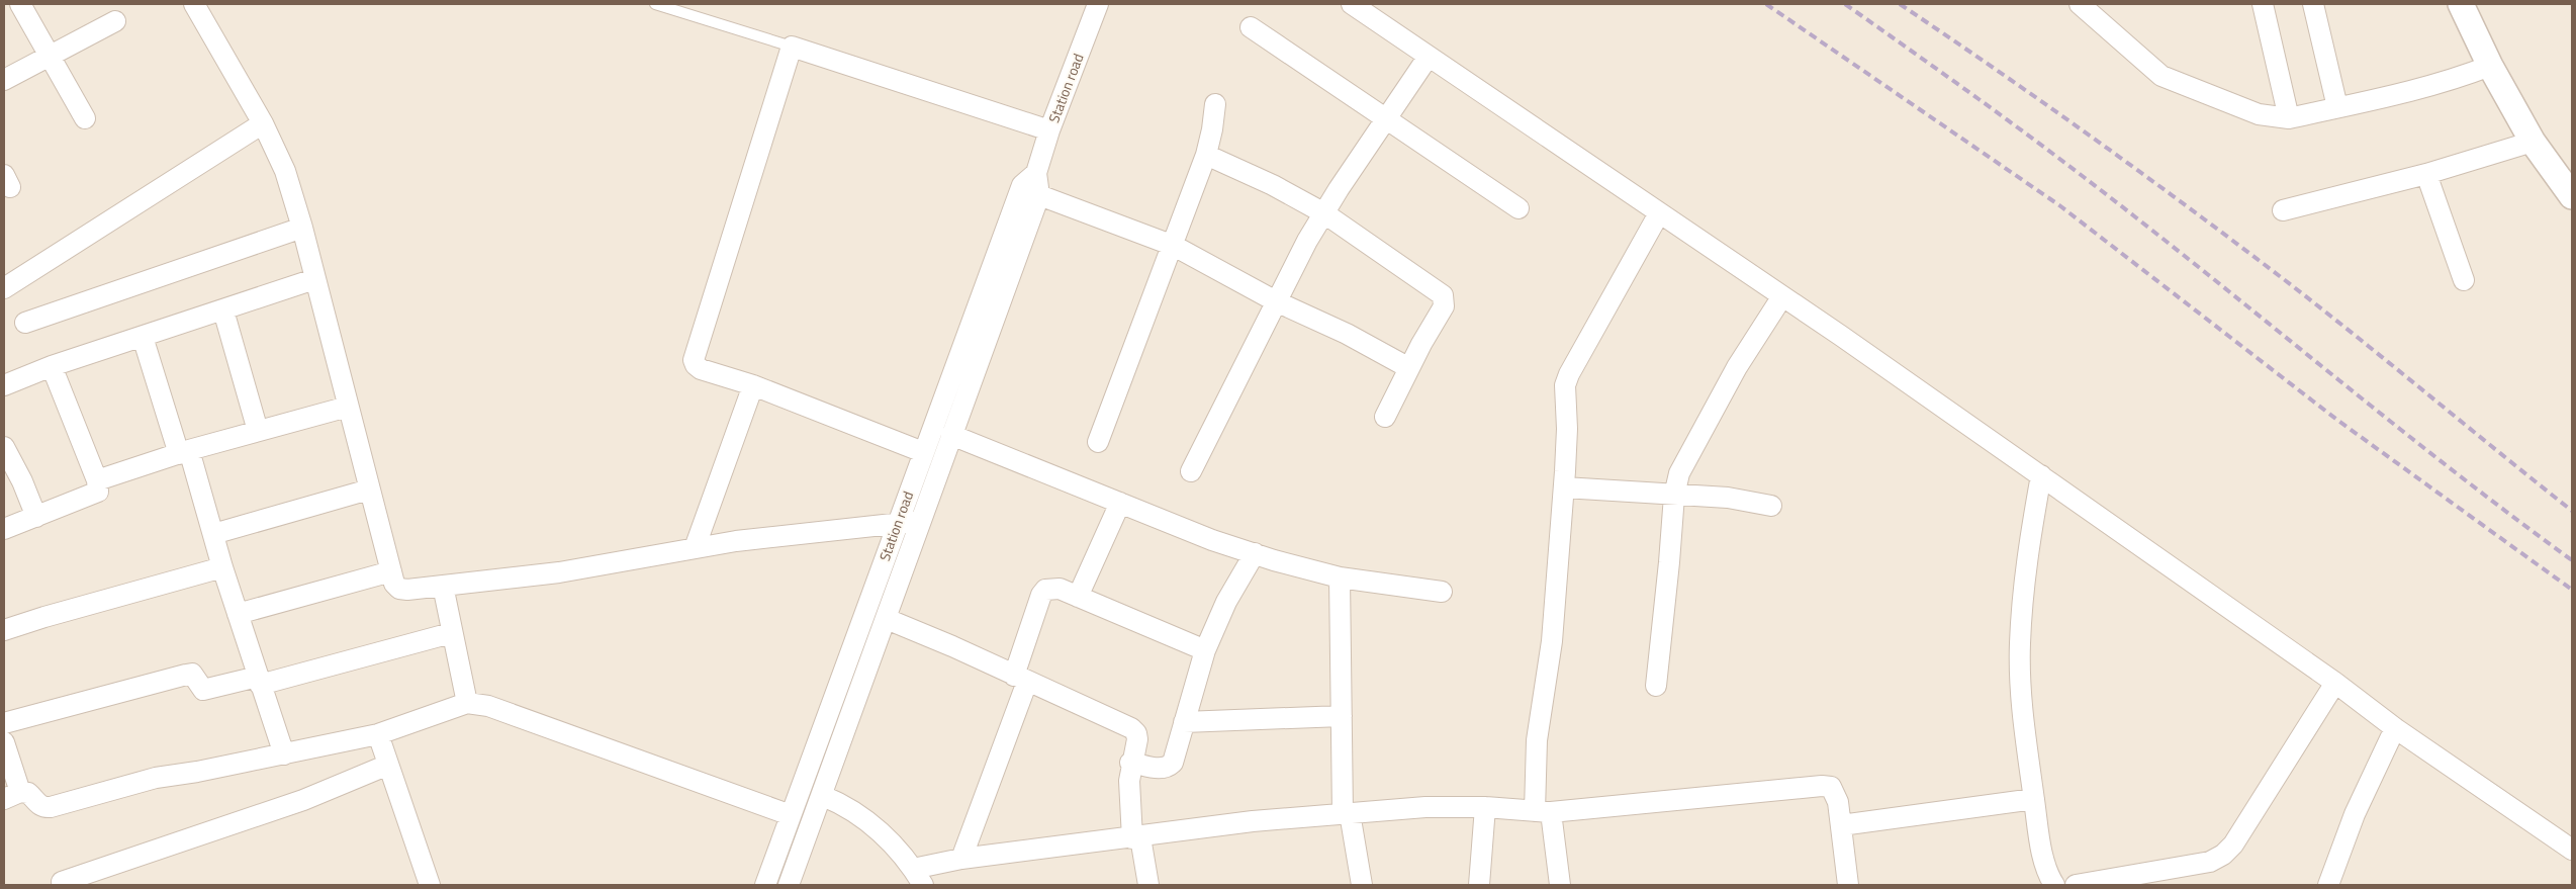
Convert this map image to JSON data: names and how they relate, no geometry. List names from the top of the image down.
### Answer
{
  "streets": {
    "street": ["Station road"]
  }
}
